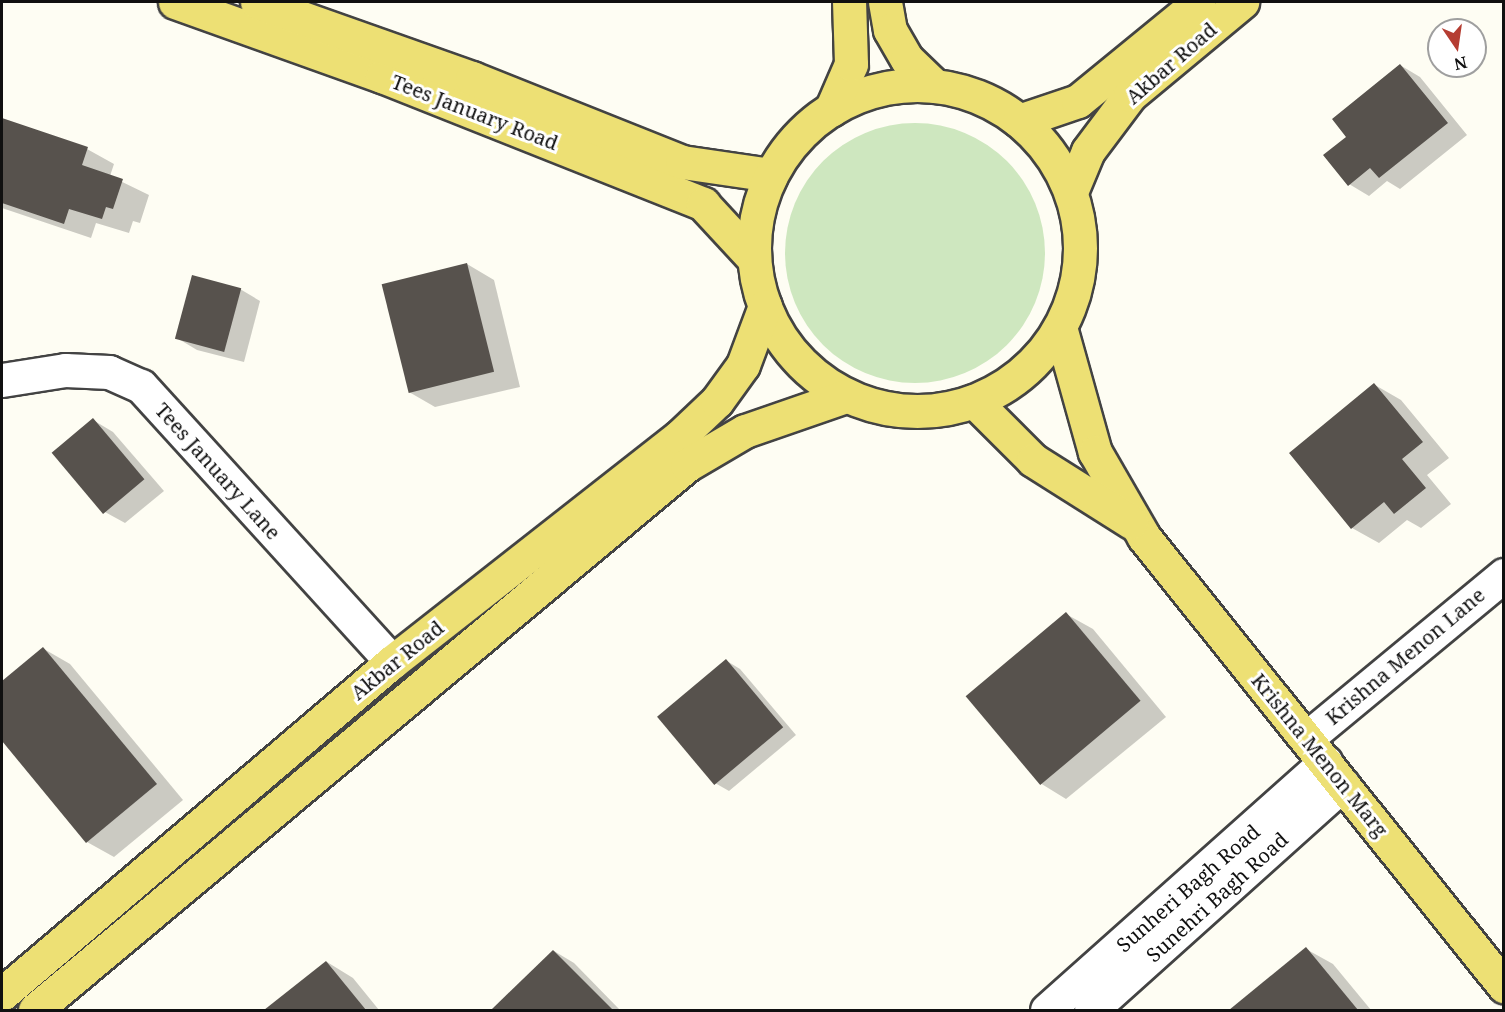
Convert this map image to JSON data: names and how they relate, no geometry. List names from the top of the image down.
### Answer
{
  "streets": {
    "main road": ["Akbar Road", "Tees January Road", "Krishna Menon Marg"],
    "street": [
      "Tees January Lane",
      "Krishna Menon Lane",
      "Sunheri Bagh Road",
      "Sunehri Bagh Road"
    ]
  },
  "crossings": [
    ["Akbar Road", "Tees January Lane"],
    ["Krishna Menon Lane", "Krishna Menon Marg"],
    ["Krishna Menon Lane", "Sunheri Bagh Road"],
    ["Krishna Menon Lane", "Sunehri Bagh Road"],
    ["Krishna Menon Marg", "Sunheri Bagh Road"],
    ["Krishna Menon Marg", "Sunehri Bagh Road"],
    ["Sunheri Bagh Road", "Sunehri Bagh Road"]
  ],
  "north": "bottom"
}
